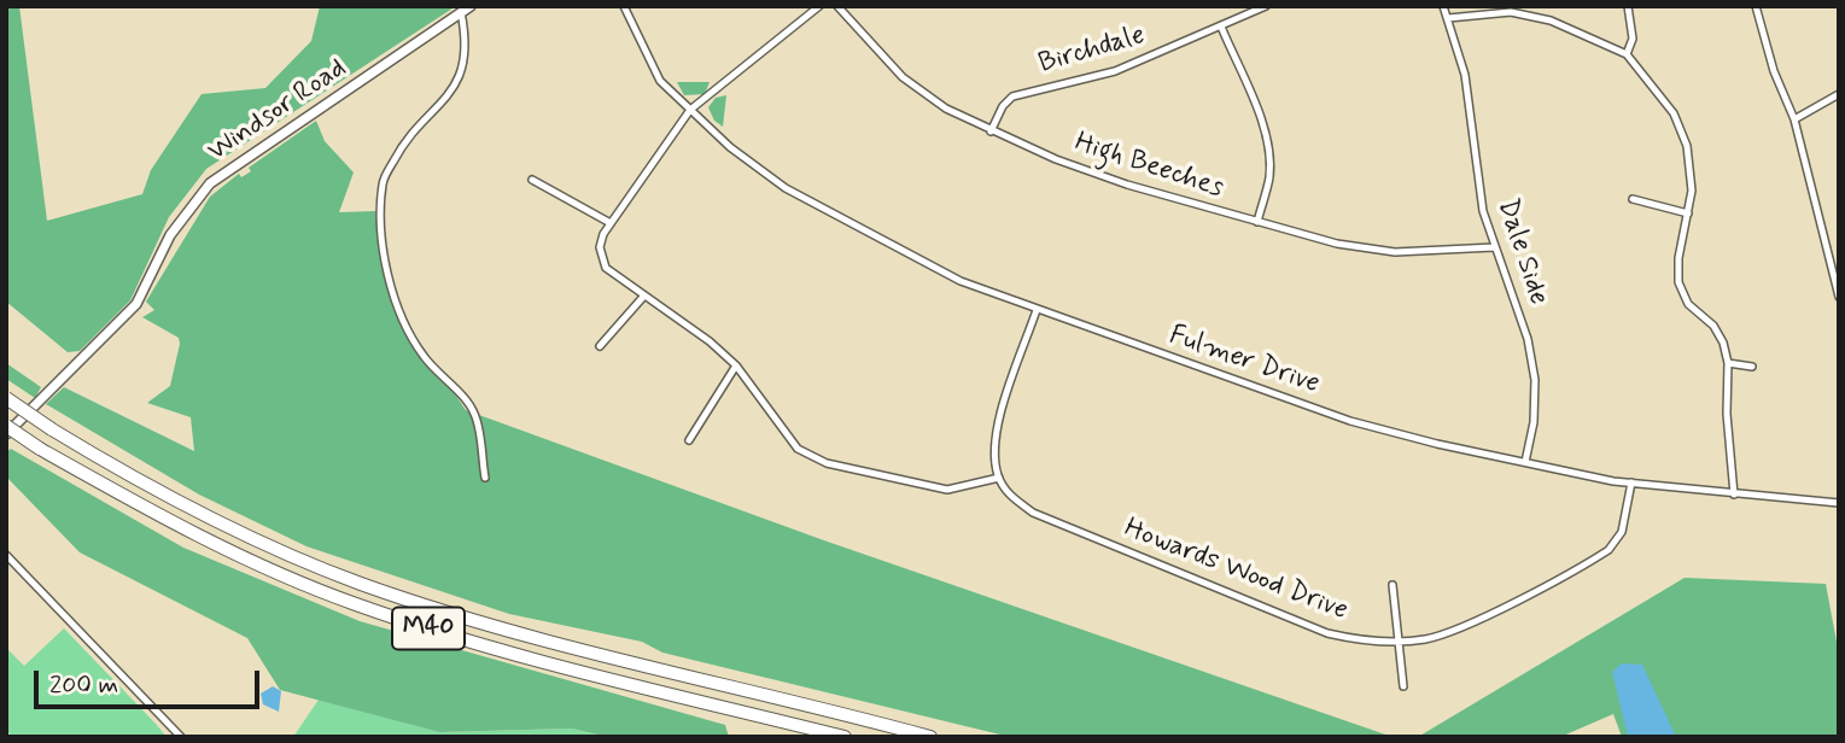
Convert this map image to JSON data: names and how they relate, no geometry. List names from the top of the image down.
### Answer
{
  "streets": {
    "highway": ["M40"],
    "main road": ["Windsor Road"],
    "street": [
      "Birchdale",
      "High Beeches",
      "Dale Side",
      "Fulmer Drive",
      "Howards Wood Drive"
    ]
  },
  "crossings": [
    ["Birchdale", "High Beeches"],
    ["High Beeches", "Dale Side"],
    ["Dale Side", "Fulmer Drive"],
    ["Fulmer Drive", "Howards Wood Drive"]
  ],
  "scale_bar": "200 m"
}
